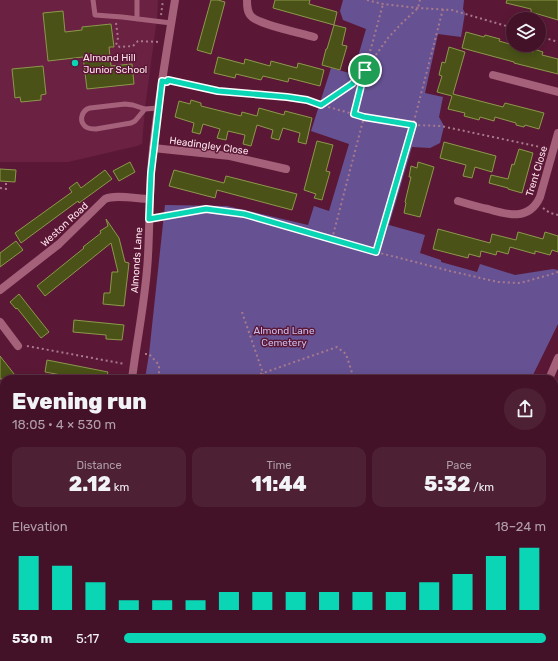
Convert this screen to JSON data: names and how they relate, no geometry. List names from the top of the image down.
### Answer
{
  "streets": {
    "street": [
      "Headingley Close",
      "Trent Close",
      "Weston Road",
      "Almonds Lane"
    ]
  },
  "crossings": [
    ["Headingley Close", "Almonds Lane"],
    ["Weston Road", "Almonds Lane"]
  ],
  "parks": ["Almond Lane Cemetery"],
  "places": ["Almond Hill Junior School"],
  "page": {
    "heading": ["Evening run", "18:05 · 4 × 530 m"],
    "stats": [
      ["Distance", "2.12 km"],
      ["Time", "11:44"],
      ["Pace", "5:32 /km"]
    ],
    "chart": ["Elevation", "18–24 m"],
    "list": [
      {
        "name": "530 m",
        "note": "5:17"
      }
    ]
  }
}
